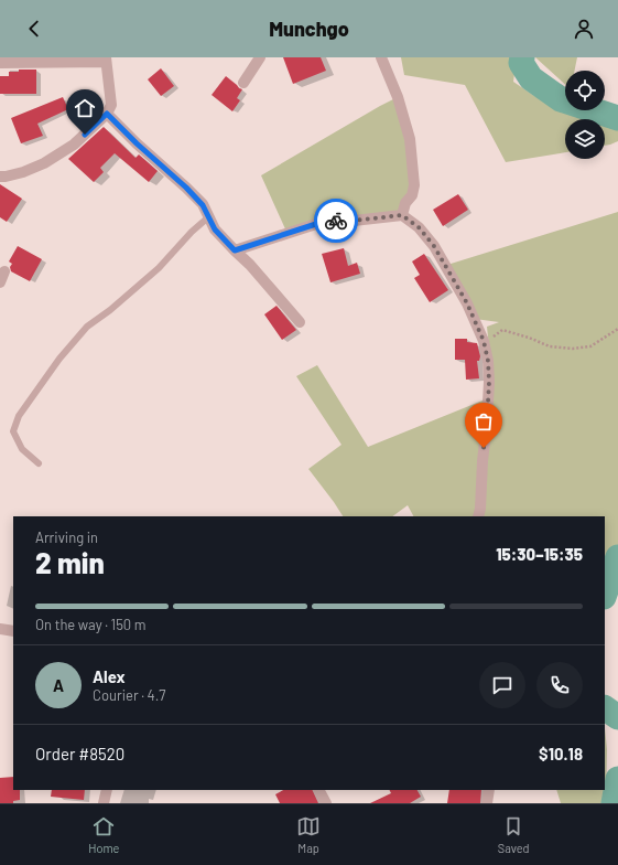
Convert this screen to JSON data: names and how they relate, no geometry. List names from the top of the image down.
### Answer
{
  "page": {
    "header": "Munchgo",
    "heading": ["2 min", "Arriving in", "15:30–15:35"],
    "panel": [
      "Alex",
      "Courier · 4.7",
      "Order #8520",
      "$10.18"
    ],
    "bar": "On the way · 150 m",
    "round": "A",
    "tabs": ["Home", "Map", "Saved"]
  }
}
